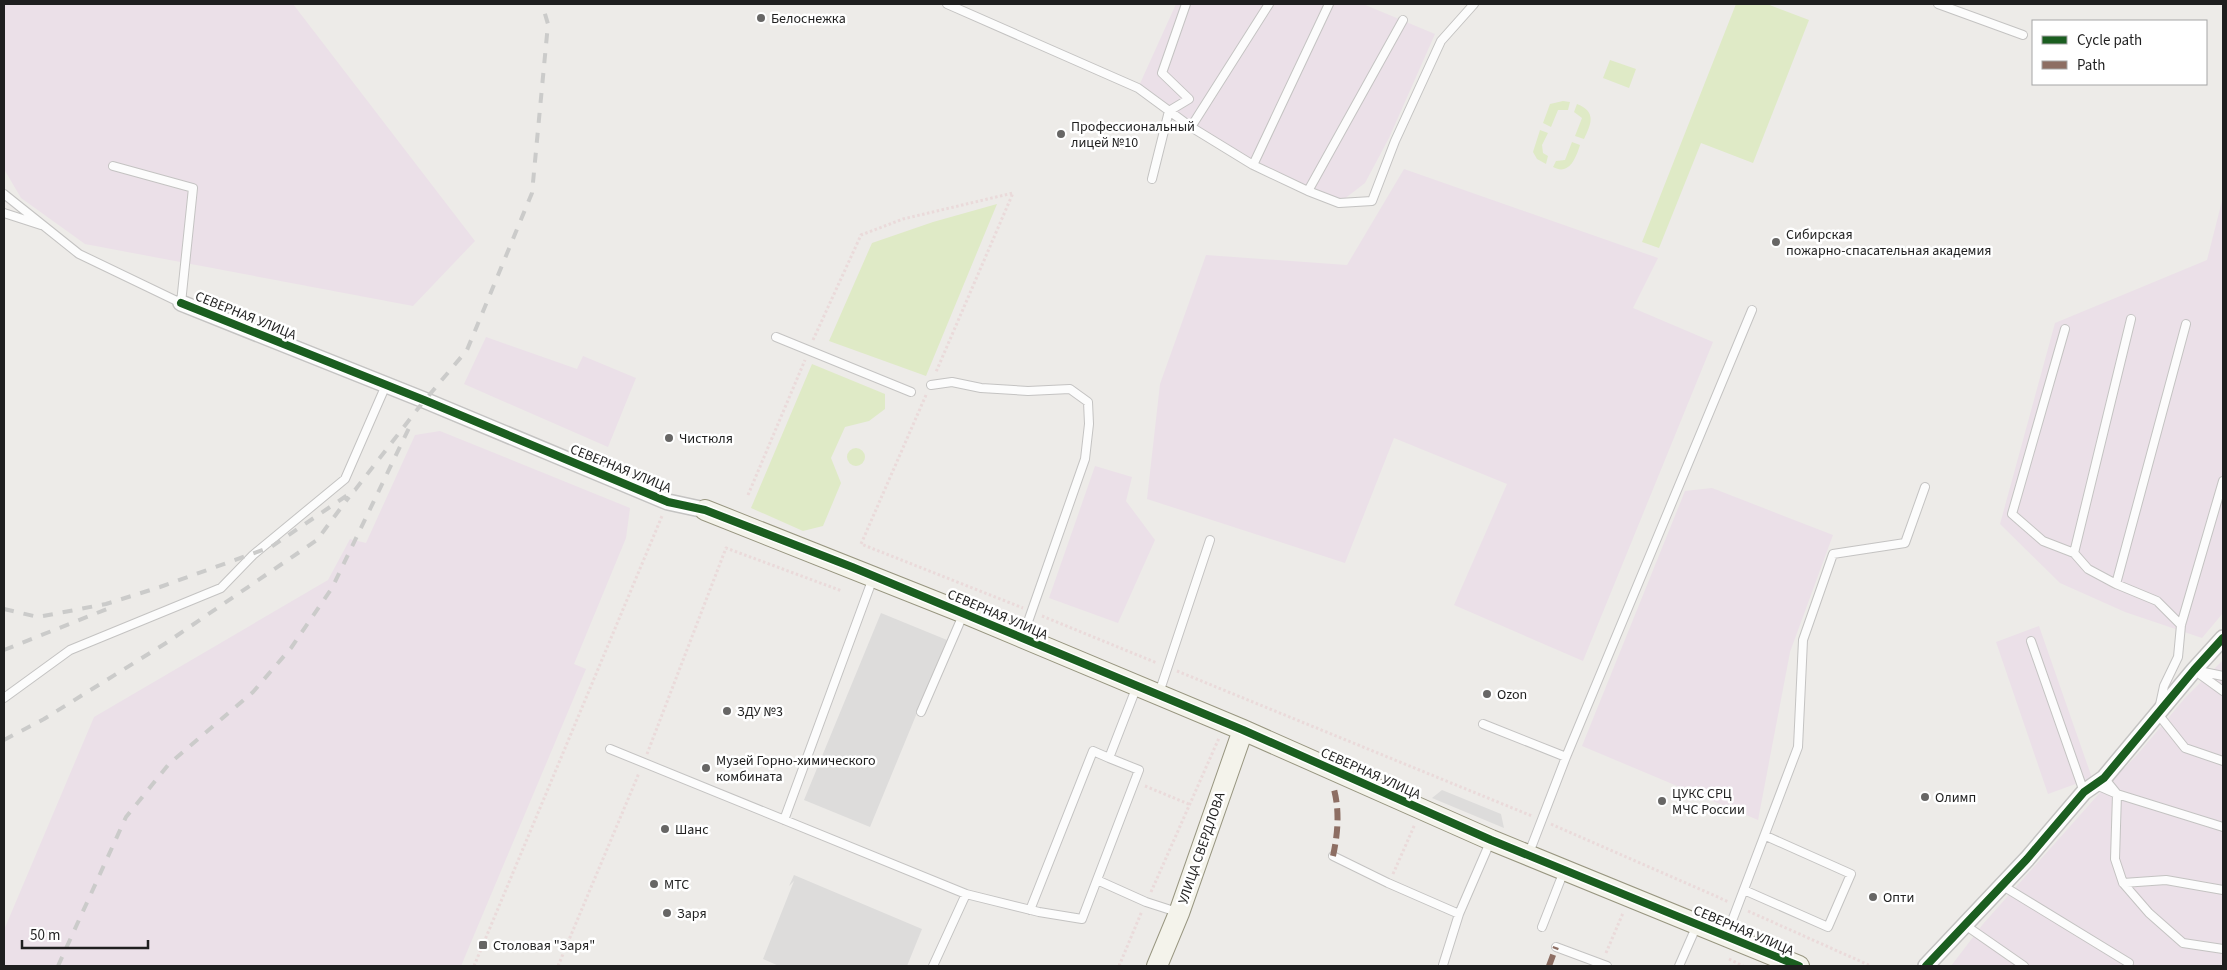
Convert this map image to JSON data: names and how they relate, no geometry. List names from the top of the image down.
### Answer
{
  "streets": {
    "street": ["СЕВЕРНАЯ УЛИЦА", "УЛИЦА СВЕРДЛОВА"]
  },
  "crossings": [
    ["СЕВЕРНАЯ УЛИЦА", "УЛИЦА СВЕРДЛОВА"]
  ],
  "places": {
    "other": [
      "Белоснежка",
      "Профессиональный лицей №10",
      "Сибирская пожарно-спасательная академия",
      "Чистюля",
      "Ozon",
      "ЗДУ №3",
      "Музей Горно-химического комбината",
      "Олимп",
      "ЦУКС СРЦ МЧС России",
      "Шанс",
      "МТС",
      "Опти",
      "Заря"
    ],
    "transit": ["Столовая \"Заря\""]
  },
  "legend": ["Cycle path", "Path"],
  "scale_bar": "50 m"
}
